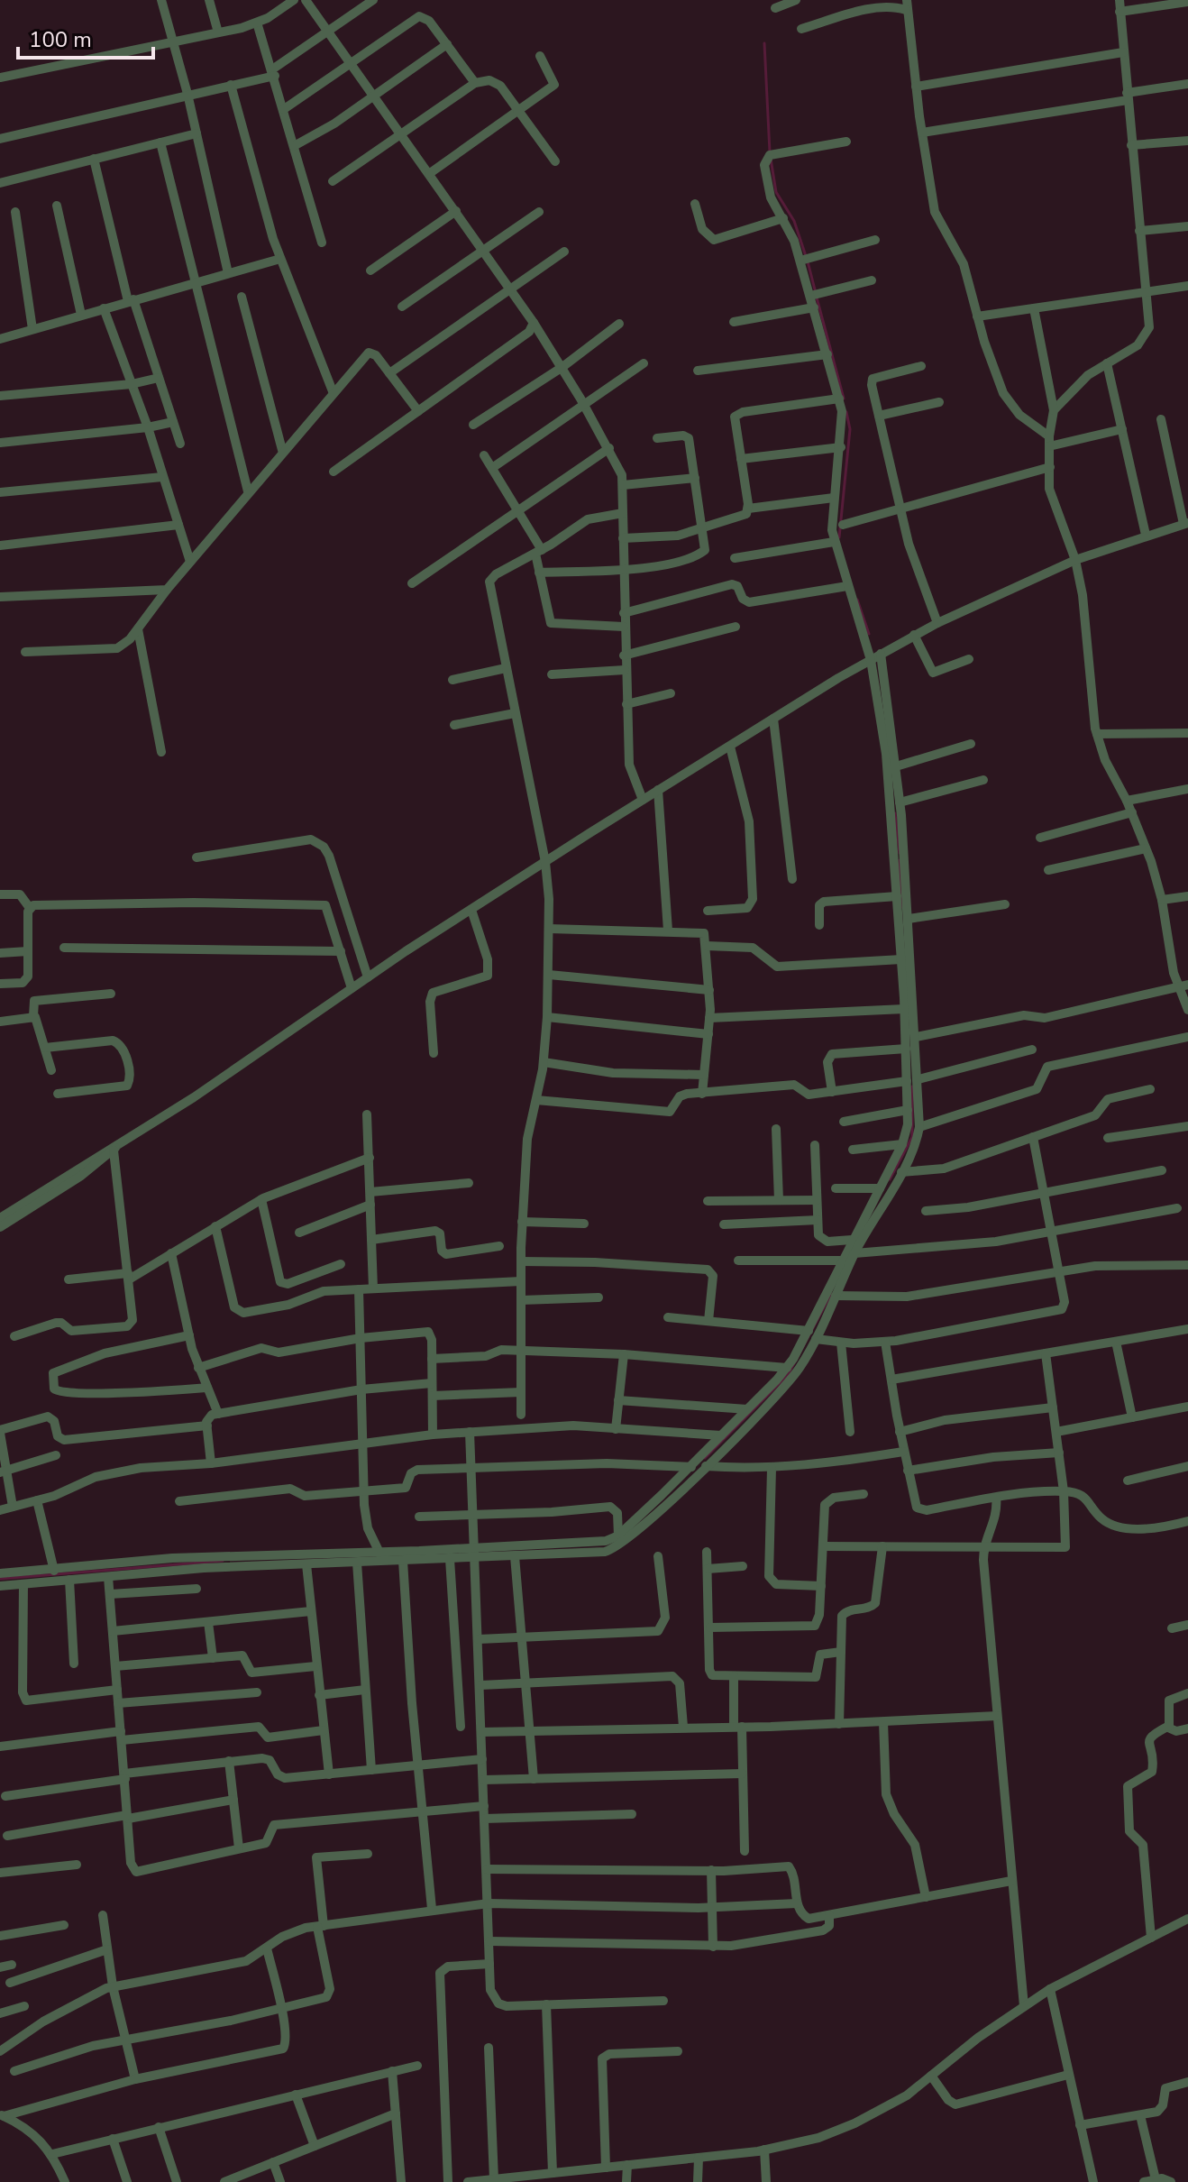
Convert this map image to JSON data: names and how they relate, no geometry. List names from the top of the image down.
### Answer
{
  "scale_bar": "100 m"
}
